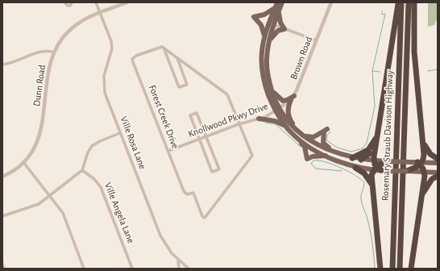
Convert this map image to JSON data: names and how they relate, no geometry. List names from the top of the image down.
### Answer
{
  "streets": {
    "highway": ["Rosemary Straub Davison Highway"],
    "street": [
      "Brown Road",
      "Dunn Road",
      "Forest Creek Drive",
      "Knollwood Pkwy Drive",
      "Ville Rosa Lane",
      "Ville Angela Lane"
    ]
  },
  "crossings": [
    ["Dunn Road", "Ville Rosa Lane"],
    ["Forest Creek Drive", "Knollwood Pkwy Drive"]
  ]
}
